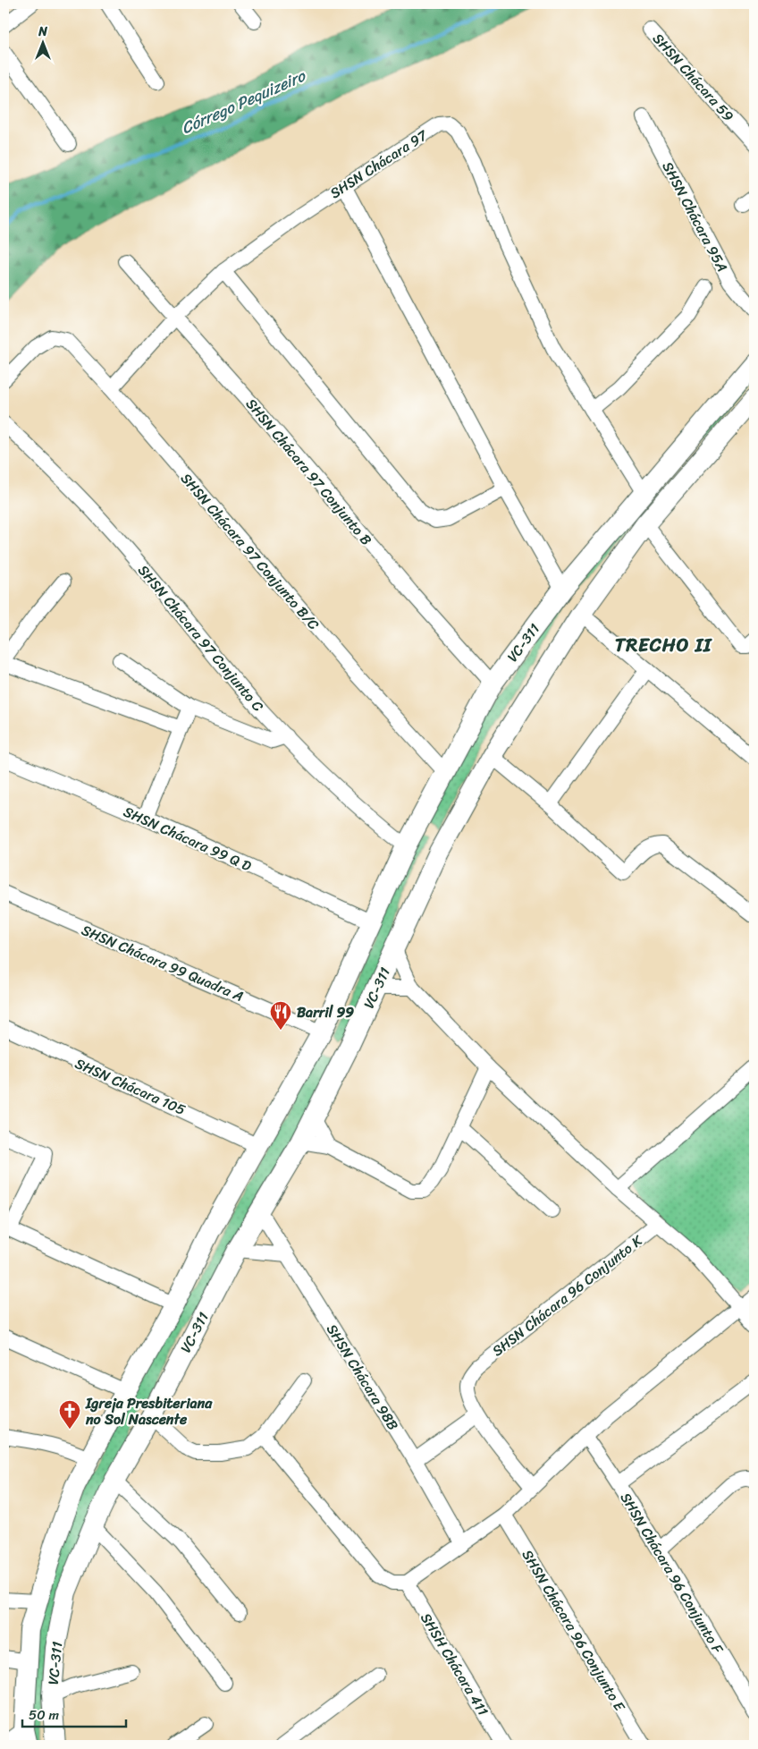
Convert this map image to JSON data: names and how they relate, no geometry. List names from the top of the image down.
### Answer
{
  "streets": {
    "main road": ["VC-311"],
    "street": [
      "SHSN Chácara 59",
      "SHSN Chácara 97",
      "SHSN Chácara 95A",
      "SHSN Chácara 97 Conjunto B",
      "SHSN Chácara 97 Conjunto B/C",
      "SHSN Chácara 97 Conjunto C",
      "SHSN Chácara 99 Q D",
      "SHSN Chácara 99 Quadra A",
      "SHSN Chácara 105",
      "SHSN Chácara 96 Conjunto K",
      "SHSN Chácara 98B",
      "SHSN Chácara 96 Conjunto F",
      "SHSN Chácara 96 Conjunto E",
      "SHSH Chácara 411"
    ]
  },
  "crossings": [
    ["SHSN Chácara 97", "SHSN Chácara 97 Conjunto B"],
    ["SHSN Chácara 97", "SHSN Chácara 97 Conjunto B/C"],
    ["SHSN Chácara 97", "VC-311"],
    ["SHSN Chácara 97 Conjunto B", "VC-311"],
    ["SHSN Chácara 97 Conjunto B/C", "VC-311"],
    ["SHSN Chácara 97 Conjunto C", "VC-311"],
    ["VC-311", "SHSN Chácara 99 Q D"],
    ["VC-311", "SHSN Chácara 99 Quadra A"],
    ["VC-311", "SHSN Chácara 105"],
    ["VC-311", "SHSN Chácara 98B"]
  ],
  "districts": ["TRECHO II"],
  "water": ["Córrego Pequizeiro"],
  "places": {
    "restaurant": ["Barril 99"],
    "church": ["Igreja Presbiteriana no Sol Nascente"]
  },
  "scale_bar": "50 m",
  "north": "top"
}
